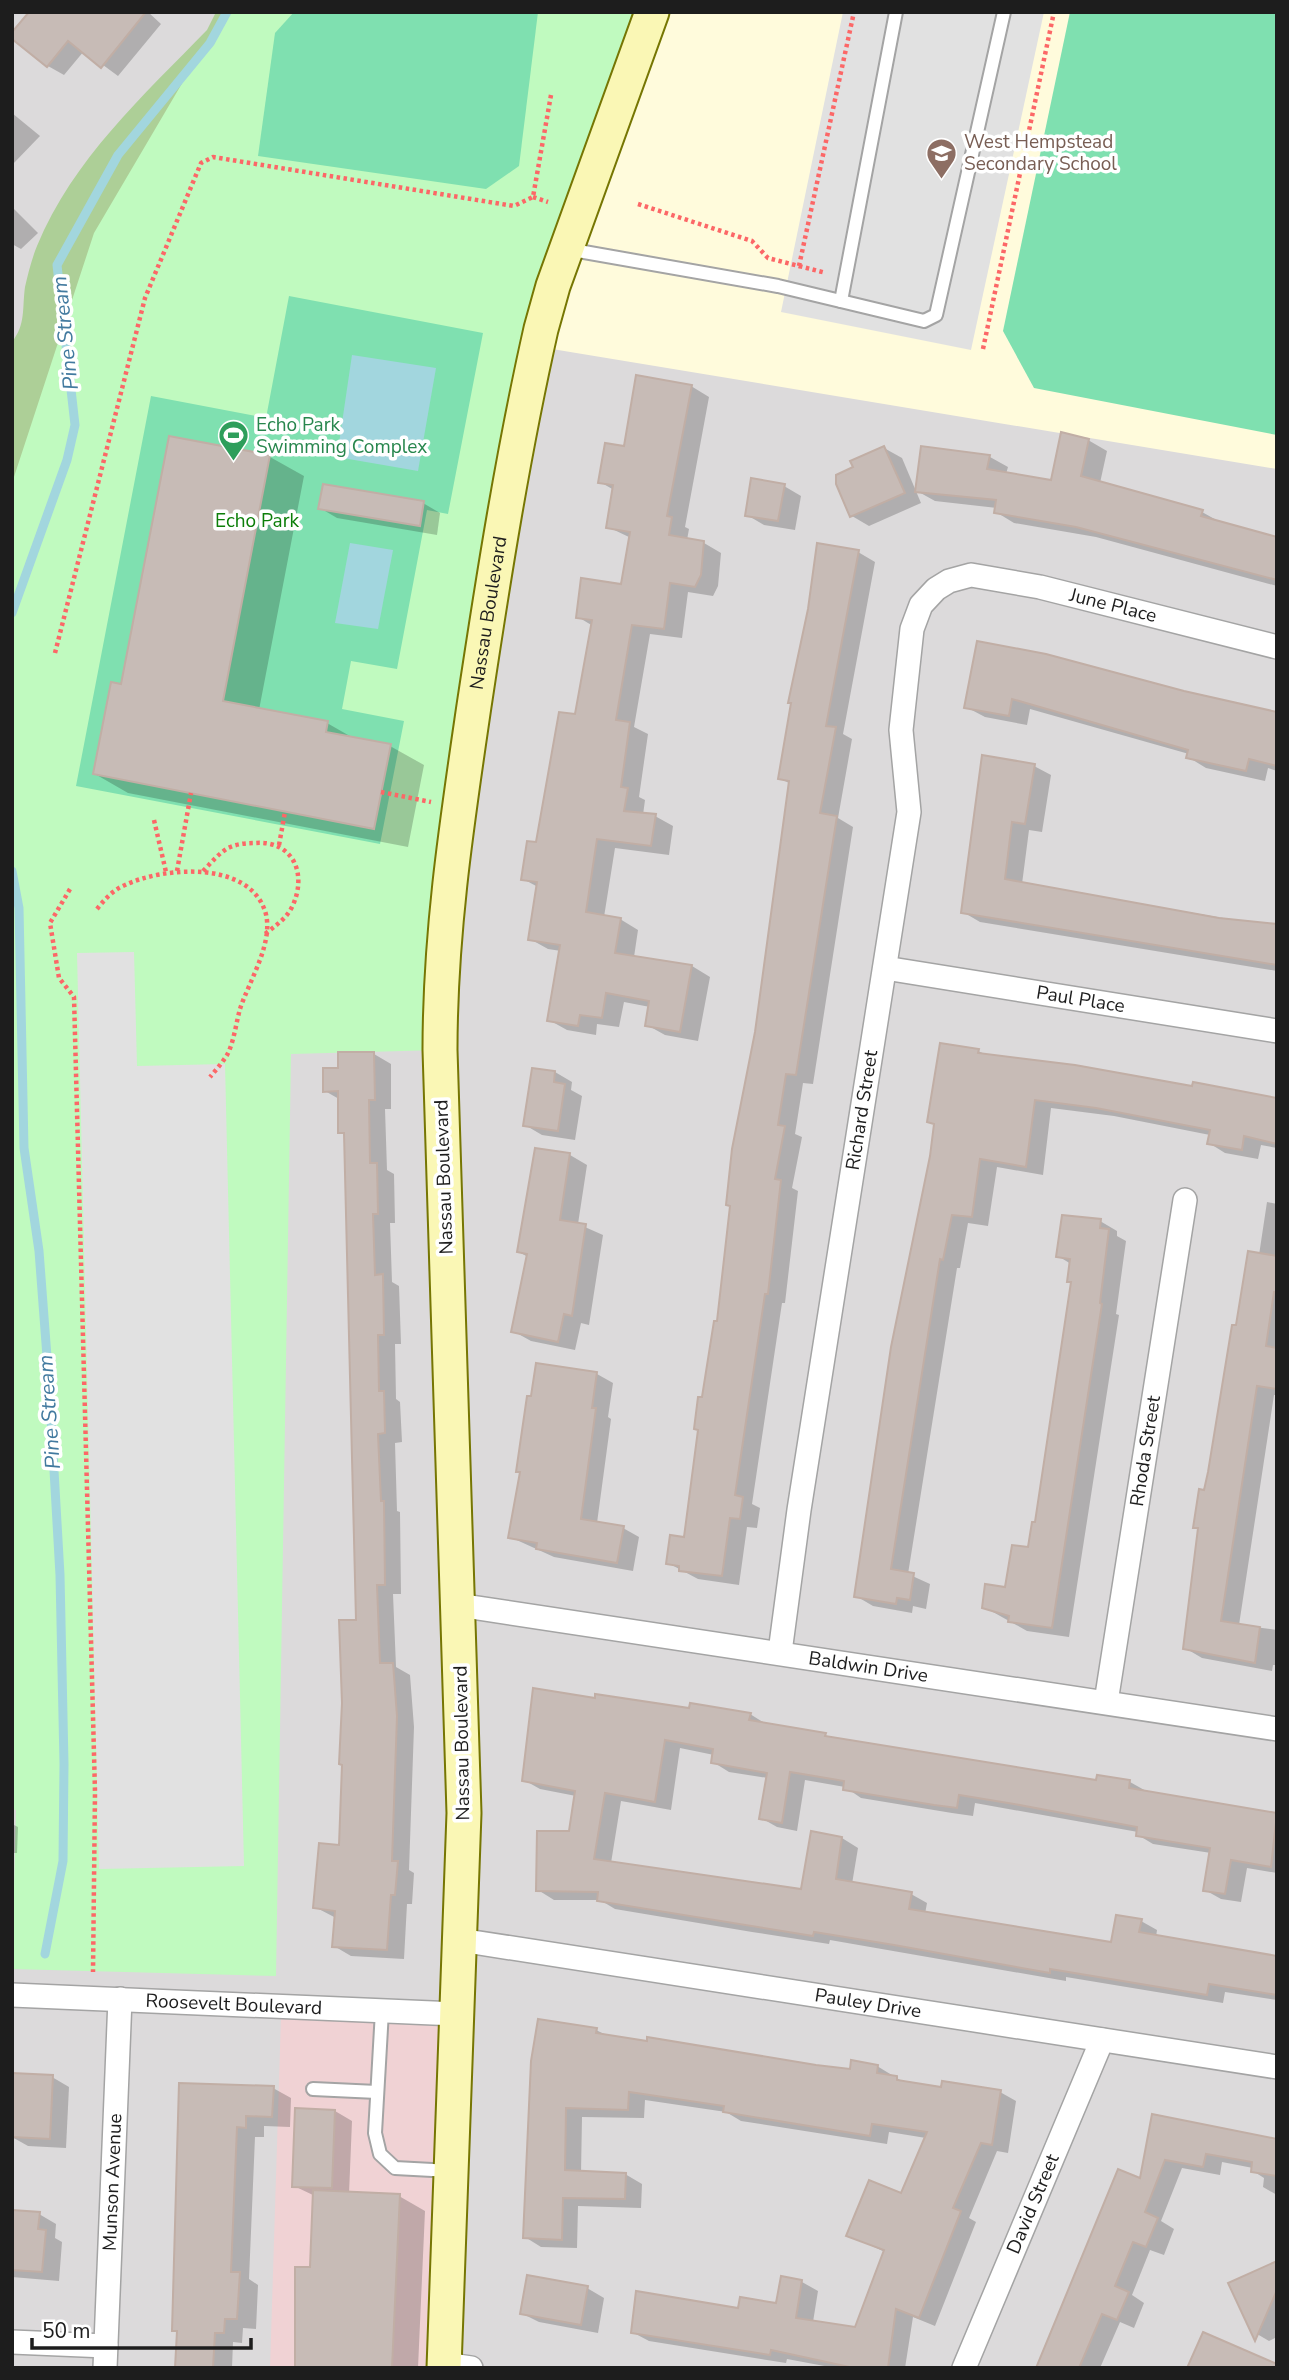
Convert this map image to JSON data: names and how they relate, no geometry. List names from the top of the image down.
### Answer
{
  "streets": {
    "main road": ["Nassau Boulevard"],
    "street": [
      "June Place",
      "Paul Place",
      "Richard Street",
      "Rhoda Street",
      "Baldwin Drive",
      "Pauley Drive",
      "Roosevelt Boulevard",
      "Munson Avenue",
      "David Street"
    ]
  },
  "crossings": [
    ["June Place", "Richard Street"],
    ["Nassau Boulevard", "Baldwin Drive"],
    ["Nassau Boulevard", "Pauley Drive"],
    ["Nassau Boulevard", "Roosevelt Boulevard"],
    ["Paul Place", "Richard Street"],
    ["Richard Street", "Baldwin Drive"],
    ["Rhoda Street", "Baldwin Drive"],
    ["Pauley Drive", "David Street"],
    ["Roosevelt Boulevard", "Munson Avenue"]
  ],
  "water": ["Pine Stream"],
  "parks": ["Echo Park"],
  "places": {
    "school or university": ["West Hempstead Secondary School"],
    "sports": ["Echo Park Swimming Complex"]
  },
  "scale_bar": "50 m"
}
